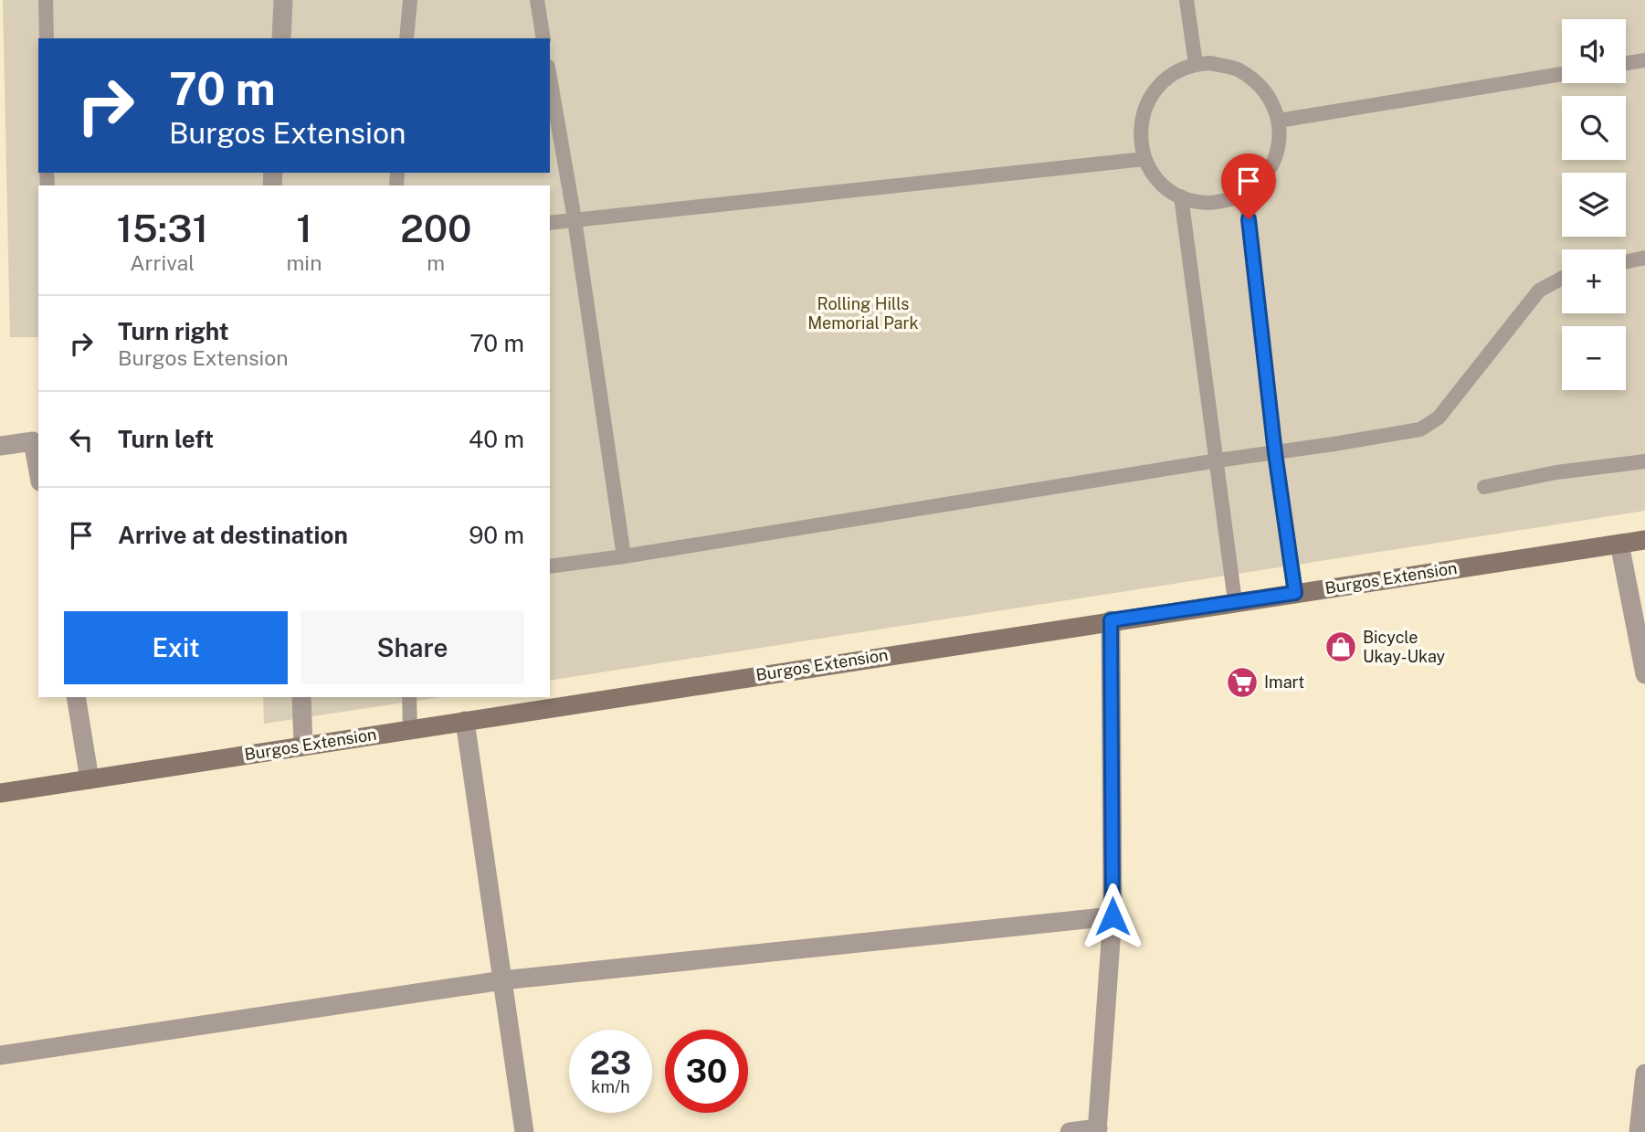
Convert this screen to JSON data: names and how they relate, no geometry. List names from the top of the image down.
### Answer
{
  "streets": {
    "main road": ["Burgos Extension"]
  },
  "parks": ["Rolling Hills Memorial Park"],
  "places": {
    "shop": ["Bicycle Ukay-Ukay"],
    "supermarket": ["Imart"]
  },
  "page": {
    "map_buttons": ["+", "−"],
    "turn": ["70 m", "Burgos Extension"],
    "eta": [
      "15:31",
      "Arrival",
      "1",
      "min",
      "200",
      "m"
    ],
    "list": [
      {
        "name": "Turn right",
        "note": "Burgos Extension",
        "value": "70 m"
      },
      {
        "name": "Turn left",
        "value": "40 m"
      },
      {
        "name": "Arrive at destination",
        "value": "90 m"
      }
    ],
    "buttons": ["Exit", "Share"],
    "speed": "23 km/h",
    "limit": "30"
  }
}
